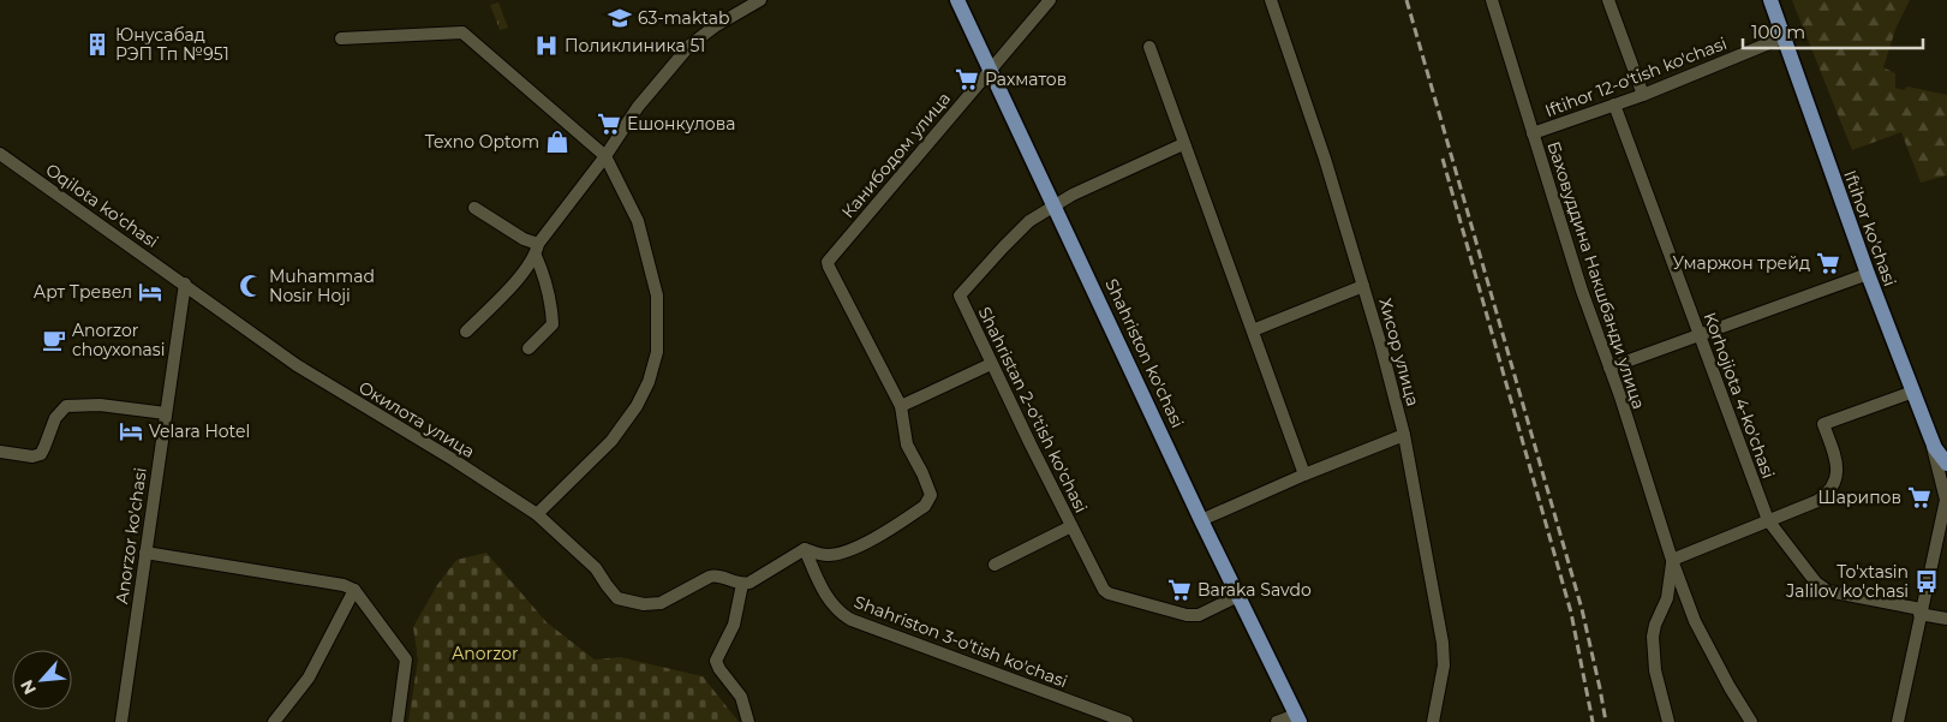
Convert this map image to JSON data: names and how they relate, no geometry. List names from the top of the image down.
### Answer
{
  "streets": {
    "main road": ["Iftihor ko'chasi", "Shahriston ko'chasi"],
    "street": [
      "Iftihor 12-o'tish ko'chasi",
      "Канибодом улица",
      "Oqilota ko'chasi",
      "Баховуддина Накшбанди улица",
      "Хисор улица",
      "Korhojiota 4-ko'chasi",
      "Shahristan 2-o'tish ko'chasi",
      "Окилота улица",
      "Anorzor ko'chasi",
      "Shahriston 3-o'tish ko'chasi"
    ]
  },
  "crossings": [
    ["Iftihor 12-o'tish ko'chasi", "Iftihor ko'chasi"],
    ["Iftihor 12-o'tish ko'chasi", "Баховуддина Накшбанди улица"],
    ["Iftihor 12-o'tish ko'chasi", "Korhojiota 4-ko'chasi"],
    ["Канибодом улица", "Shahriston ko'chasi"],
    ["Oqilota ko'chasi", "Окилота улица"],
    ["Oqilota ko'chasi", "Anorzor ko'chasi"],
    ["Shahriston ko'chasi", "Shahristan 2-o'tish ko'chasi"],
    ["Окилота улица", "Anorzor ko'chasi"]
  ],
  "parks": ["Anorzor"],
  "places": {
    "school or university": ["63-maktab"],
    "building": ["Юнусабад РЭП Тп №951"],
    "hospital": ["Поликлиника 51"],
    "supermarket": [
      "Рахматов",
      "Ешонкулова",
      "Умаржон трейд",
      "Шарипов",
      "Baraka Savdo"
    ],
    "shop": ["Texno Optom"],
    "mosque": ["Muhammad Nosir Hoji"],
    "hotel": ["Арт Тревел", "Velara Hotel"],
    "cafe": ["Anorzor choyxonasi"],
    "bus stop": ["To'xtasin Jalilov ko'chasi"]
  },
  "scale_bar": "100 m",
  "north": "bottom left"
}
